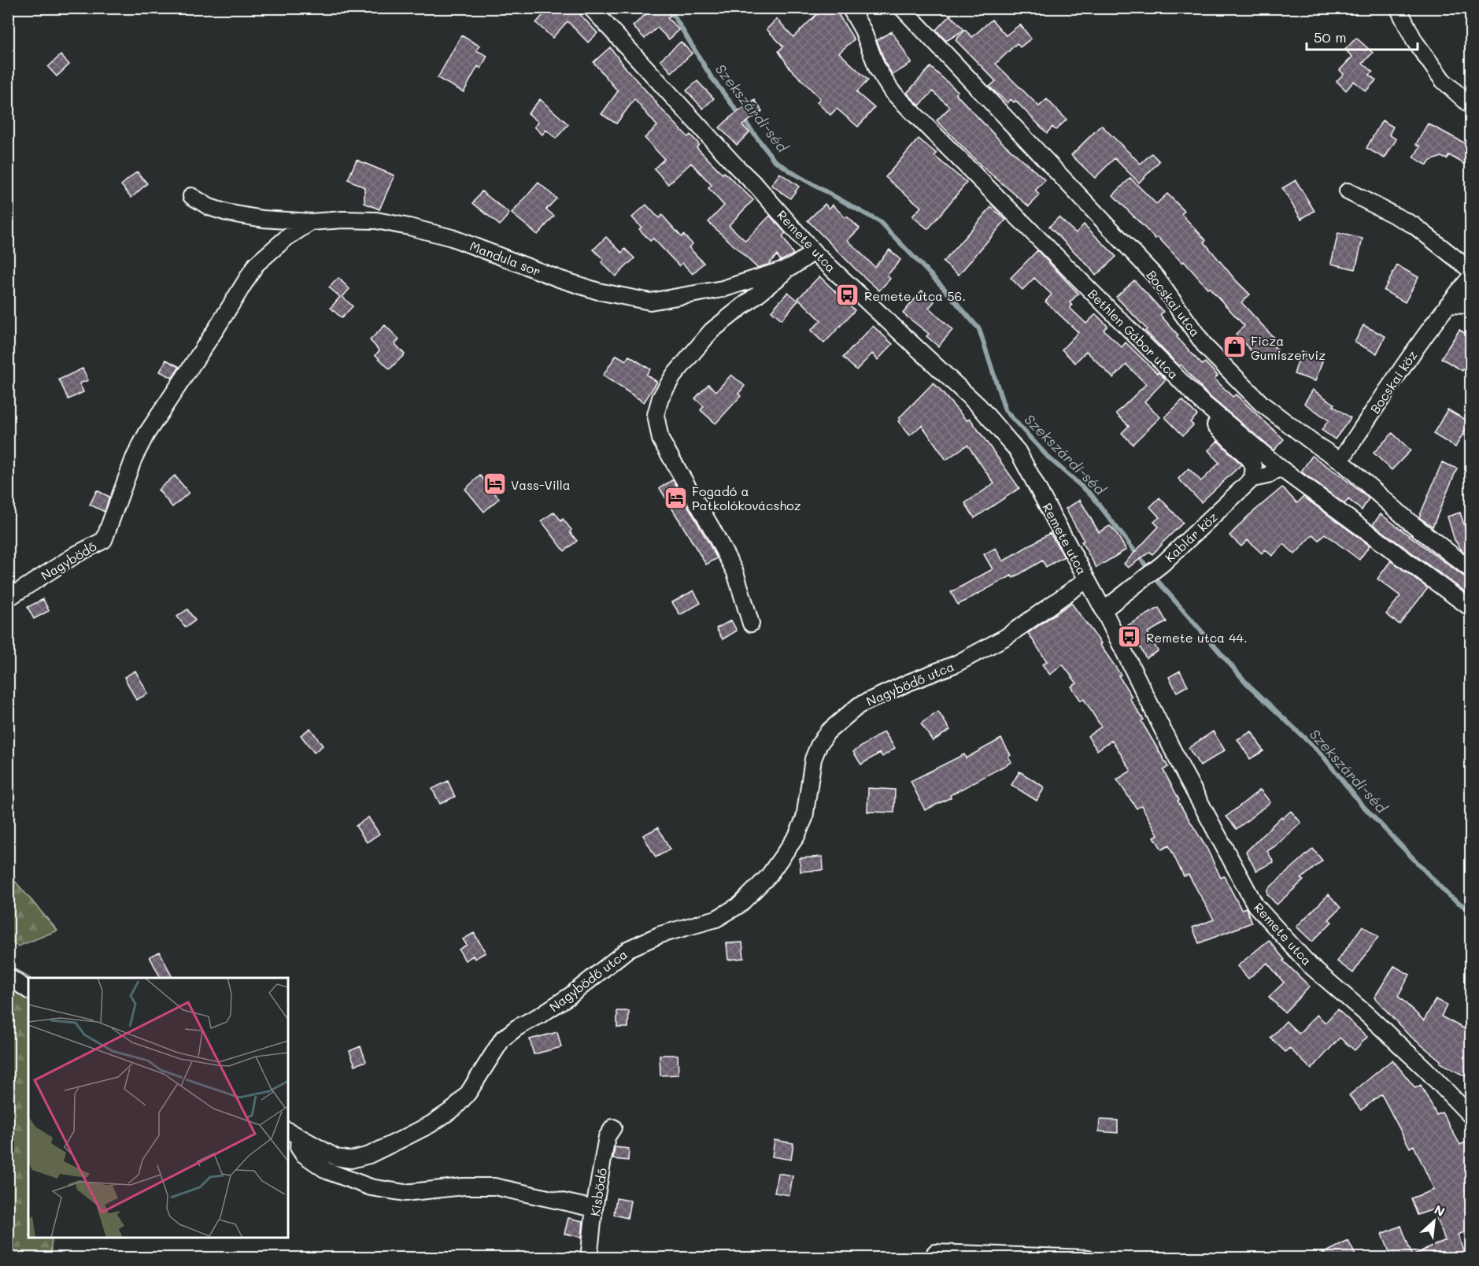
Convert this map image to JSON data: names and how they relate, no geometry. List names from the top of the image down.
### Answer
{
  "streets": {
    "street": [
      "Remete utca",
      "Mandula sor",
      "Bocskai utca",
      "Bethlen Gábor utca",
      "Bocskai köz",
      "Kablár köz",
      "Nagybödő",
      "Nagybödő utca",
      "Kisbödő"
    ]
  },
  "crossings": [
    ["Remete utca", "Mandula sor"],
    ["Remete utca", "Kablár köz"],
    ["Remete utca", "Nagybödő utca"],
    ["Mandula sor", "Nagybödő"],
    ["Bocskai utca", "Bocskai köz"],
    ["Bethlen Gábor utca", "Kablár köz"]
  ],
  "water": ["Szekszárdi-séd"],
  "places": {
    "bus stop": ["Remete utca 56.", "Remete utca 44."],
    "shop": ["Ficza Gumiszerviz"],
    "hotel": ["Vass-Villa", "Fogadó a Patkolókovácshoz"]
  },
  "scale_bar": "50 m",
  "north": "top right"
}
